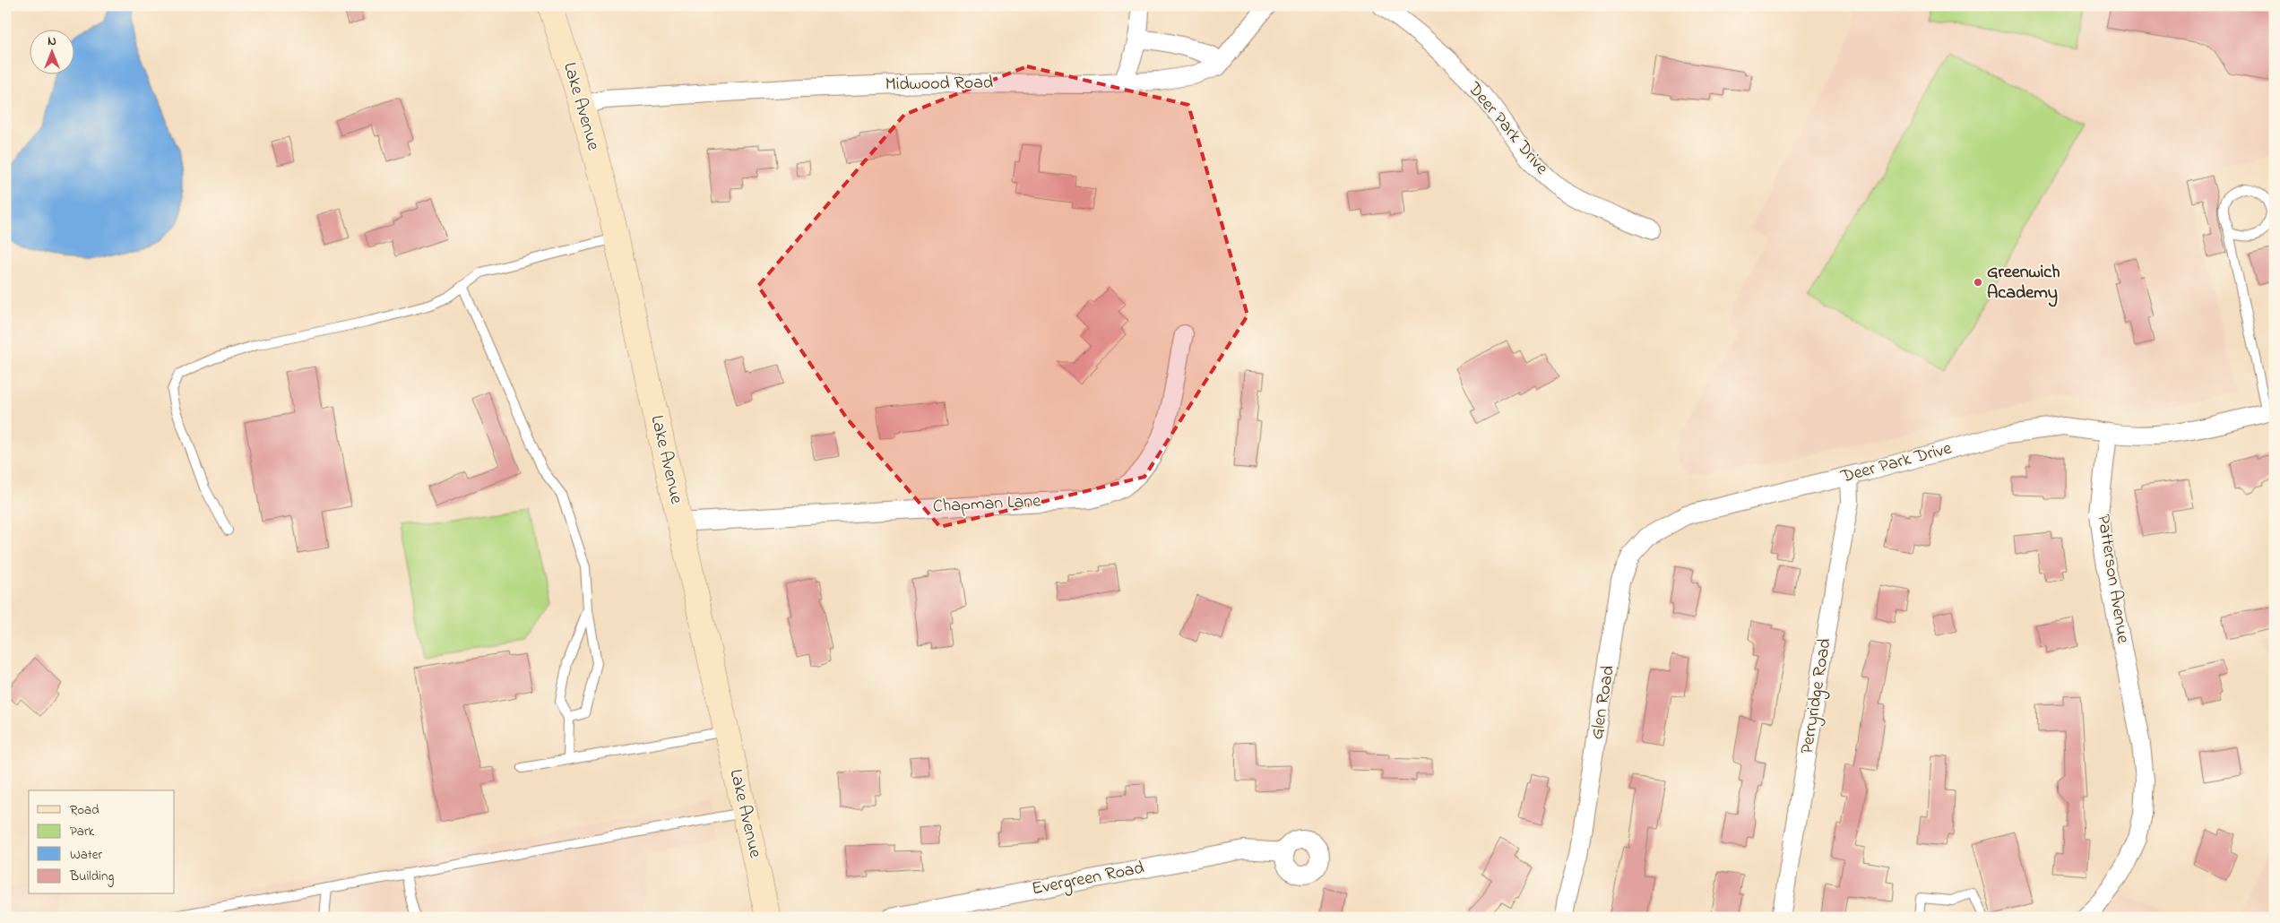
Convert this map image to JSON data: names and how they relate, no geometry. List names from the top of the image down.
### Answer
{
  "streets": {
    "main road": ["Lake Avenue"],
    "street": [
      "Midwood Road",
      "Deer Park Drive",
      "Chapman Lane",
      "Patterson Avenue",
      "Perryridge Road",
      "Glen Road",
      "Evergreen Road"
    ]
  },
  "crossings": [
    ["Midwood Road", "Lake Avenue"],
    ["Lake Avenue", "Chapman Lane"],
    ["Deer Park Drive", "Patterson Avenue"],
    ["Deer Park Drive", "Perryridge Road"],
    ["Deer Park Drive", "Glen Road"]
  ],
  "places": ["Greenwich Academy"],
  "legend": [
    "Road",
    "Park",
    "Water",
    "Building"
  ],
  "north": "top"
}
